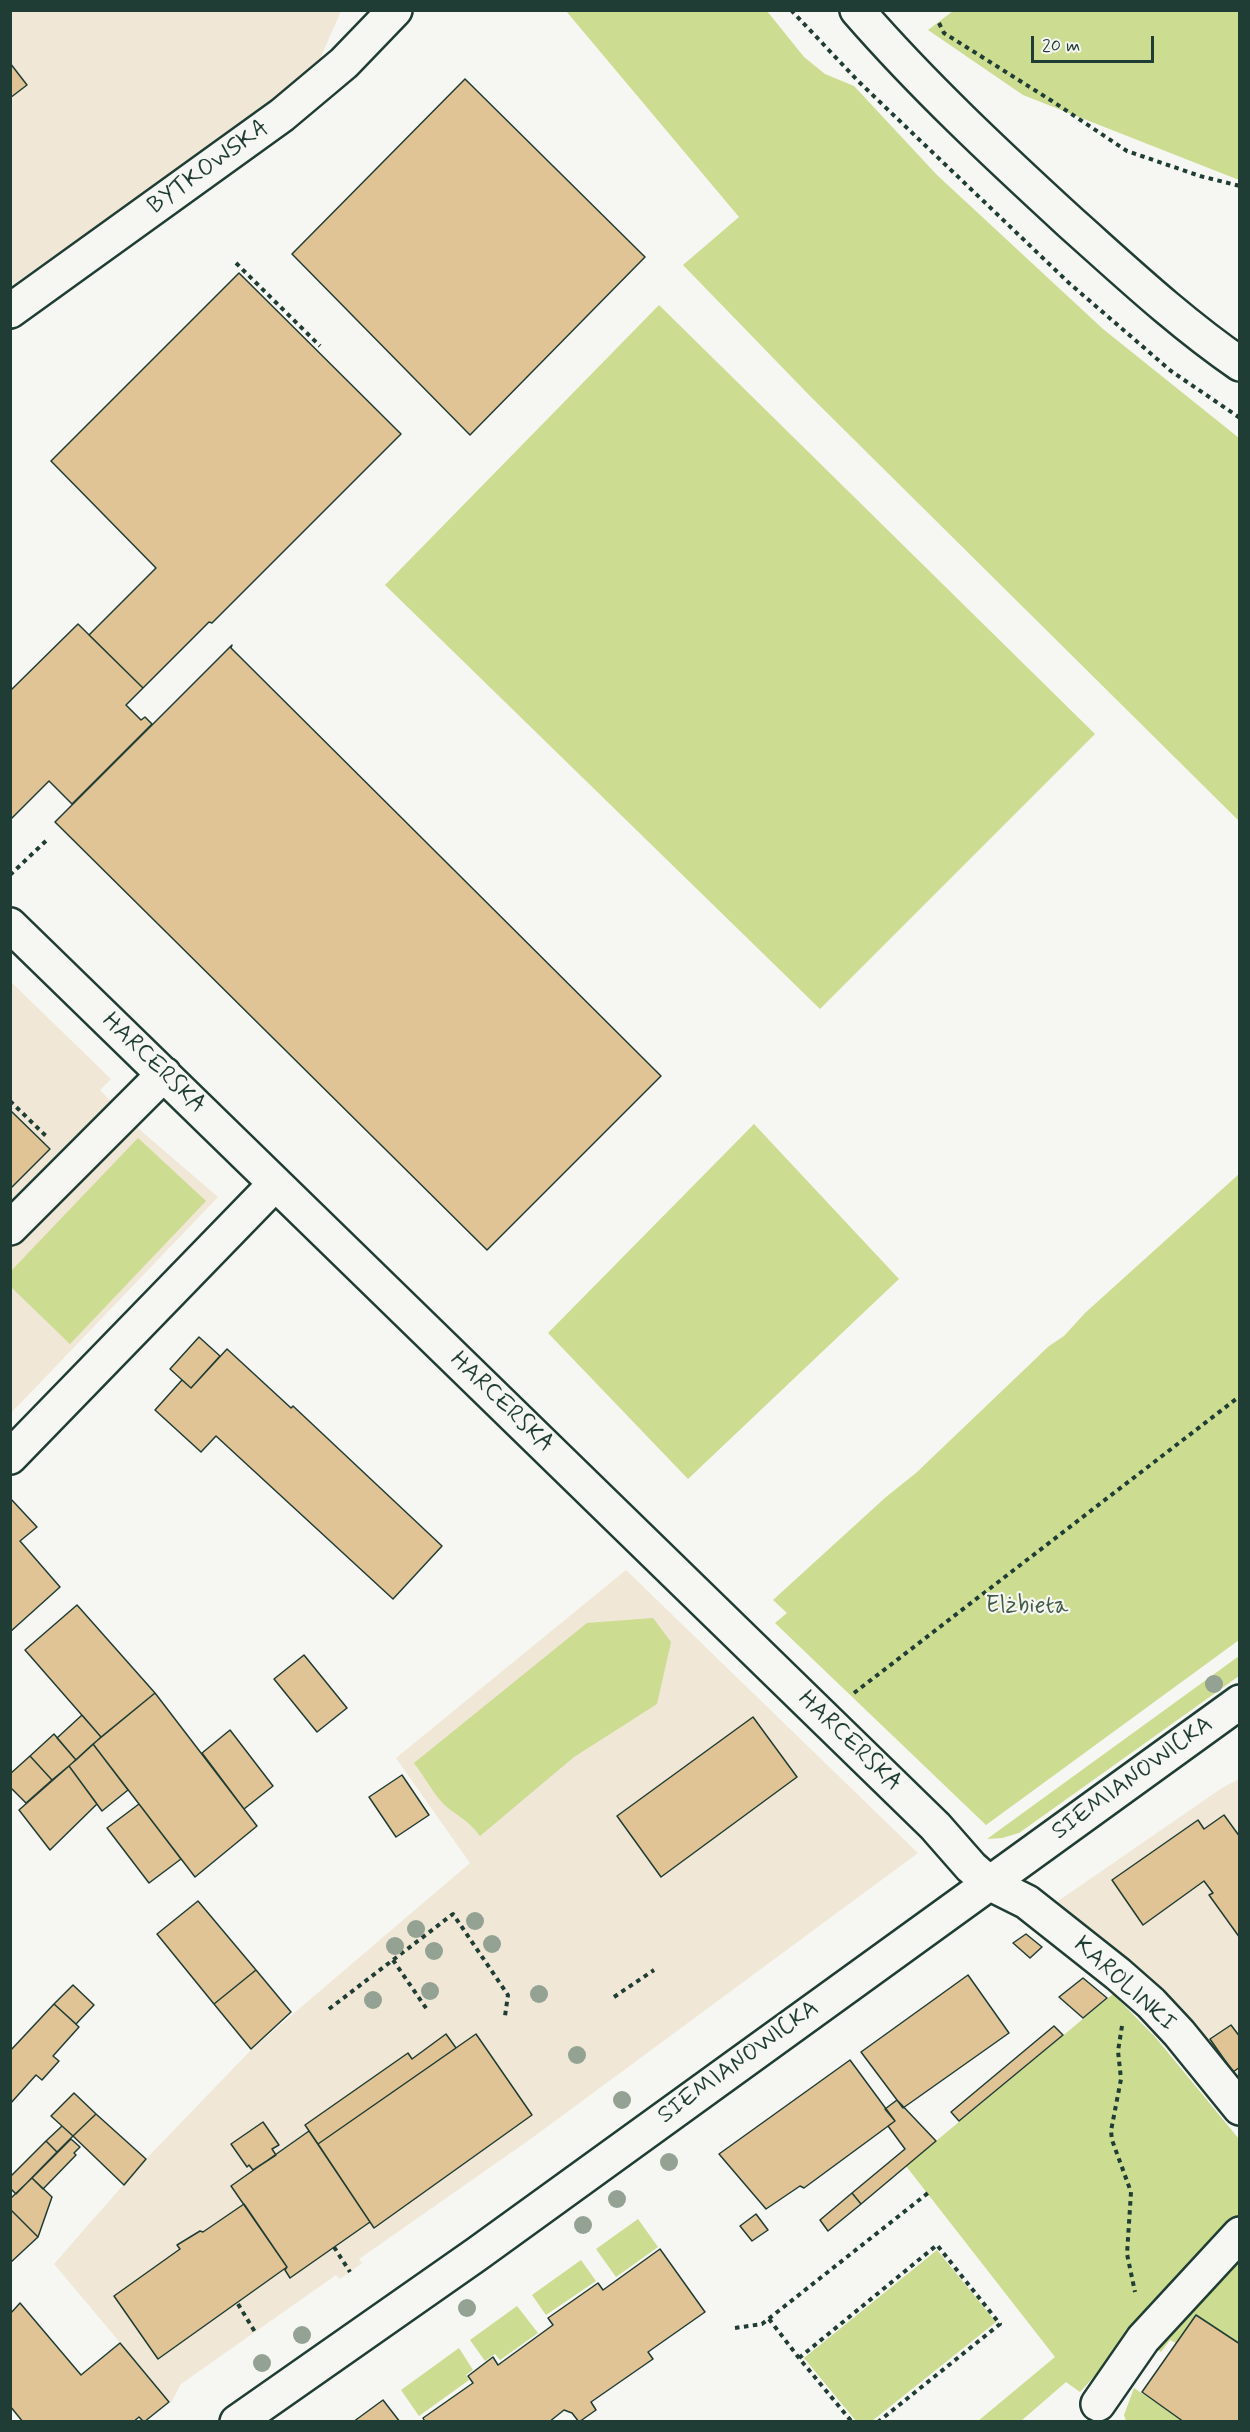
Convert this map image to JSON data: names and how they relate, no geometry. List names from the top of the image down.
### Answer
{
  "streets": {
    "street": [
      "BYTKOWSKA",
      "HARCERSKA",
      "SIEMIANOWICKA",
      "KAROLINKI"
    ]
  },
  "crossings": [
    ["HARCERSKA", "SIEMIANOWICKA"],
    ["HARCERSKA", "KAROLINKI"],
    ["SIEMIANOWICKA", "KAROLINKI"]
  ],
  "parks": ["Elżbieta"],
  "scale_bar": "20 m"
}
